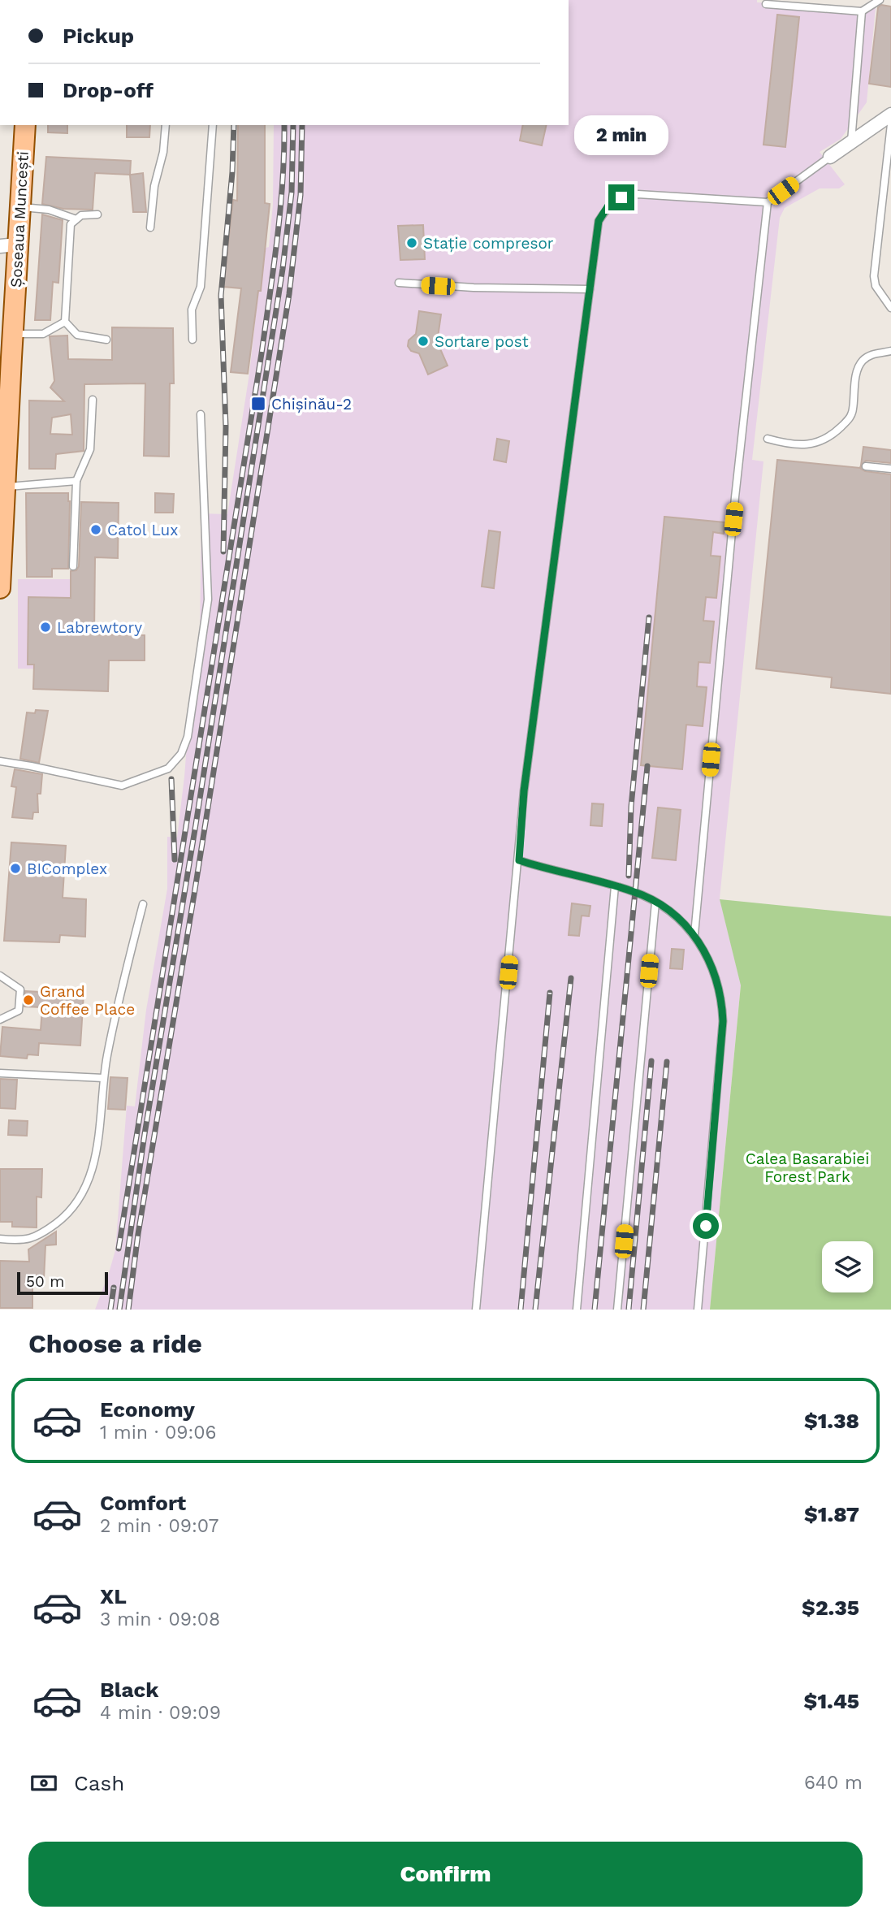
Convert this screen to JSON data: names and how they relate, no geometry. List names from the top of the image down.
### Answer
{
  "streets": {
    "main road": ["Șoseaua Muncești"]
  },
  "parks": ["Calea Basarabiei Forest Park"],
  "places": {
    "other": [
      "Stație compresor",
      "Sortare post",
      "Catol Lux",
      "Labrewtory",
      "BIComplex",
      "Grand Coffee Place"
    ],
    "transit": ["Chișinău-2"]
  },
  "scale_bar": "50 m",
  "page": {
    "banner": ["Pickup", "Drop-off"],
    "bubble": "2 min",
    "scale": "50 m",
    "heading": "Choose a ride",
    "list": [
      {
        "name": "Economy",
        "note": "1 min · 09:06",
        "value": "$1.38"
      },
      {
        "name": "Comfort",
        "note": "2 min · 09:07",
        "value": "$1.87"
      },
      {
        "name": "XL",
        "note": "3 min · 09:08",
        "value": "$2.35"
      },
      {
        "name": "Black",
        "note": "4 min · 09:09",
        "value": "$1.45"
      }
    ],
    "pay": ["Cash", "640 m"],
    "buttons": "Confirm"
  }
}
